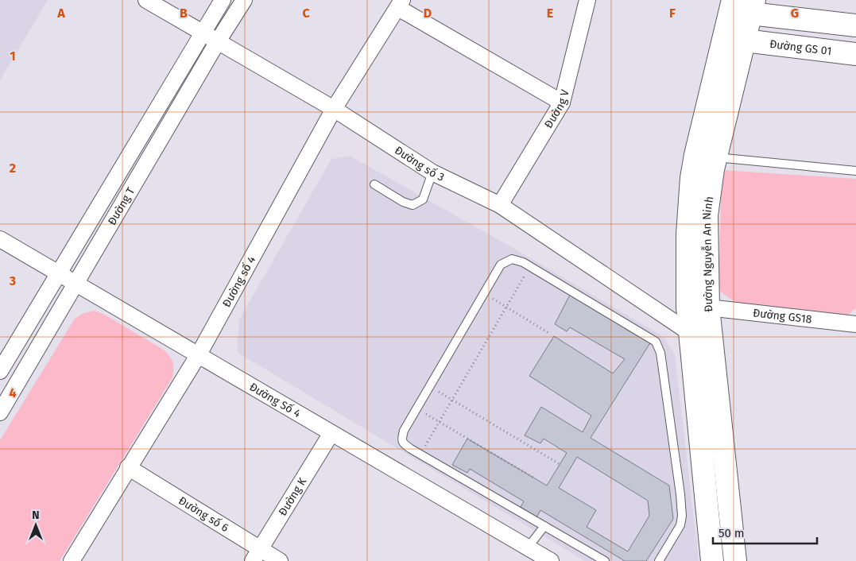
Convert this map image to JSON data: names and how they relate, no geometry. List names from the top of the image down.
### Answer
{
  "streets": {
    "main road": ["Đường GS 01", "Đường Nguyễn An Ninh"],
    "street": [
      "Đường V",
      "Đường số 3",
      "Đường T",
      "Đường số 4",
      "Đường GS18",
      "Đường Số 4",
      "Đường K",
      "Đường số 6"
    ]
  },
  "crossings": [
    ["Đường GS 01", "Đường Nguyễn An Ninh"],
    ["Đường V", "Đường số 3"],
    ["Đường số 3", "Đường T"],
    ["Đường số 3", "Đường Nguyễn An Ninh"],
    ["Đường số 3", "Đường số 4"],
    ["Đường T", "Đường Số 4"],
    ["Đường Nguyễn An Ninh", "Đường GS18"],
    ["Đường số 4", "Đường Số 4"],
    ["Đường số 4", "Đường số 6"],
    ["Đường Số 4", "Đường K"],
    ["Đường K", "Đường số 6"]
  ],
  "scale_bar": "50 m",
  "north": "top",
  "grid": {
    "columns": [
      "A",
      "B",
      "C",
      "D",
      "E",
      "F",
      "G"
    ],
    "rows": [
      "1",
      "2",
      "3",
      "4"
    ]
  }
}
